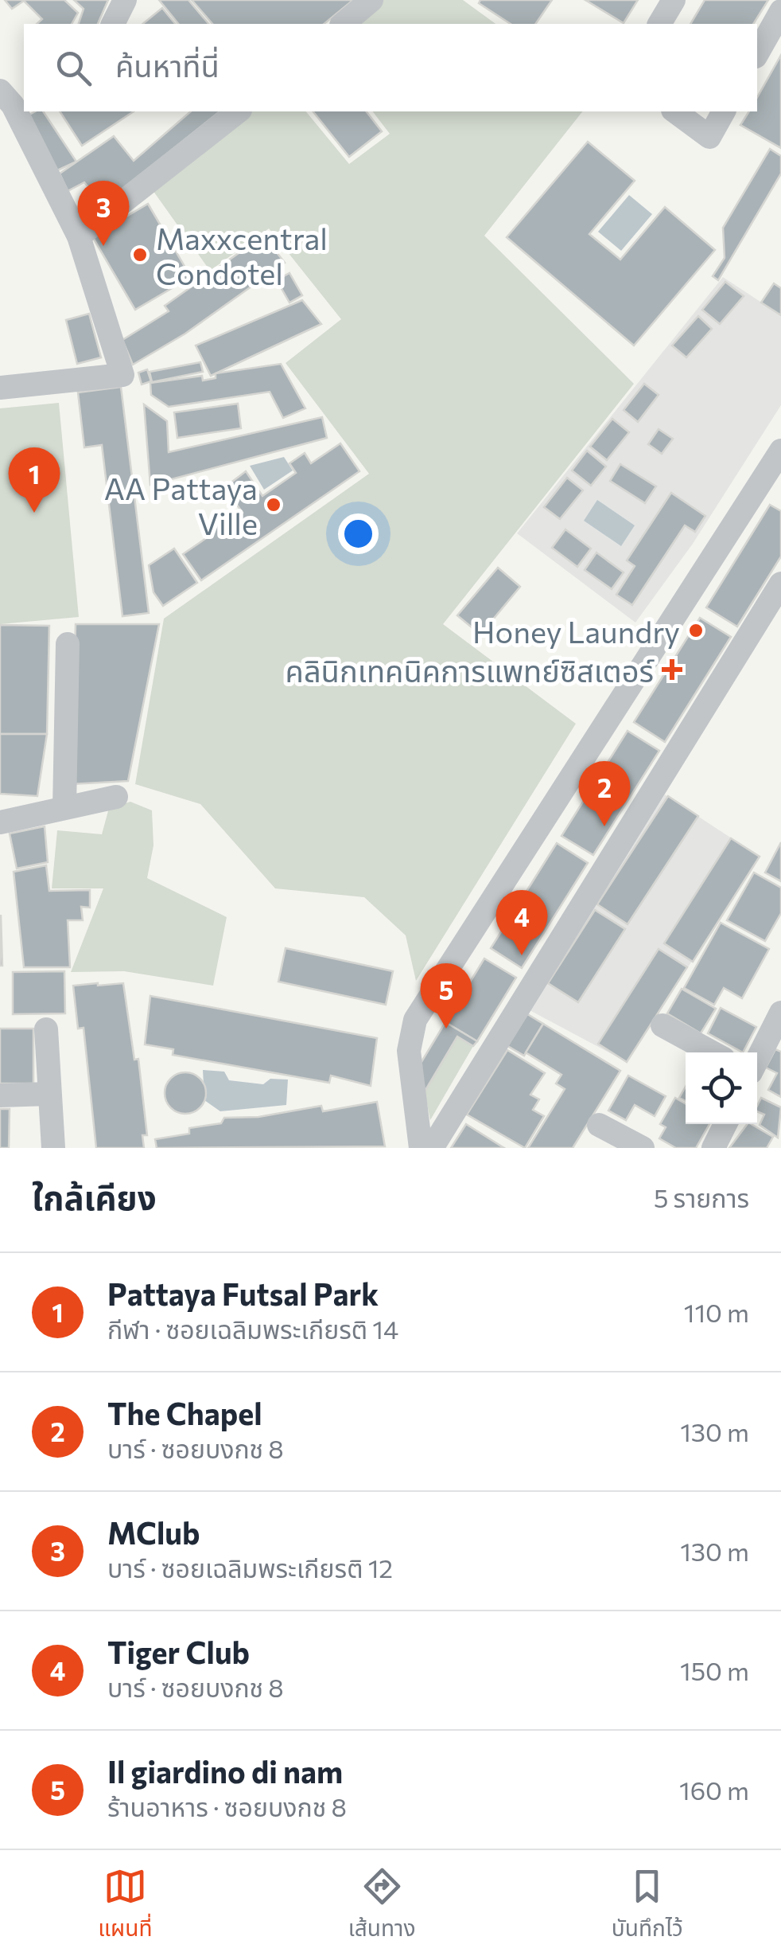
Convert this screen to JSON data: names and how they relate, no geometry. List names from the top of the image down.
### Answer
{
  "places": {
    "other": ["Maxxcentral Condotel", "AA Pattaya Ville", "Honey Laundry"],
    "health": ["คลินิกเทคนิคการแพทย์ซิสเตอร์"]
  },
  "page": {
    "search": "ค้นหาที่นี่",
    "pins": [
      "3",
      "1",
      "2",
      "4",
      "5"
    ],
    "heading": ["ใกล้เคียง", "5 รายการ"],
    "list": [
      {
        "mark": "1",
        "name": "Pattaya Futsal Park",
        "note": "กีฬา · ซอยเฉลิมพระเกียรติ 14",
        "value": "110 m"
      },
      {
        "mark": "2",
        "name": "The Chapel",
        "note": "บาร์ · ซอยบงกช 8",
        "value": "130 m"
      },
      {
        "mark": "3",
        "name": "MClub",
        "note": "บาร์ · ซอยเฉลิมพระเกียรติ 12",
        "value": "130 m"
      },
      {
        "mark": "4",
        "name": "Tiger Club",
        "note": "บาร์ · ซอยบงกช 8",
        "value": "150 m"
      },
      {
        "mark": "5",
        "name": "Il giardino di nam",
        "note": "ร้านอาหาร · ซอยบงกช 8",
        "value": "160 m"
      }
    ],
    "nav": ["แผนที่", "เส้นทาง", "บันทึกไว้"]
  }
}
